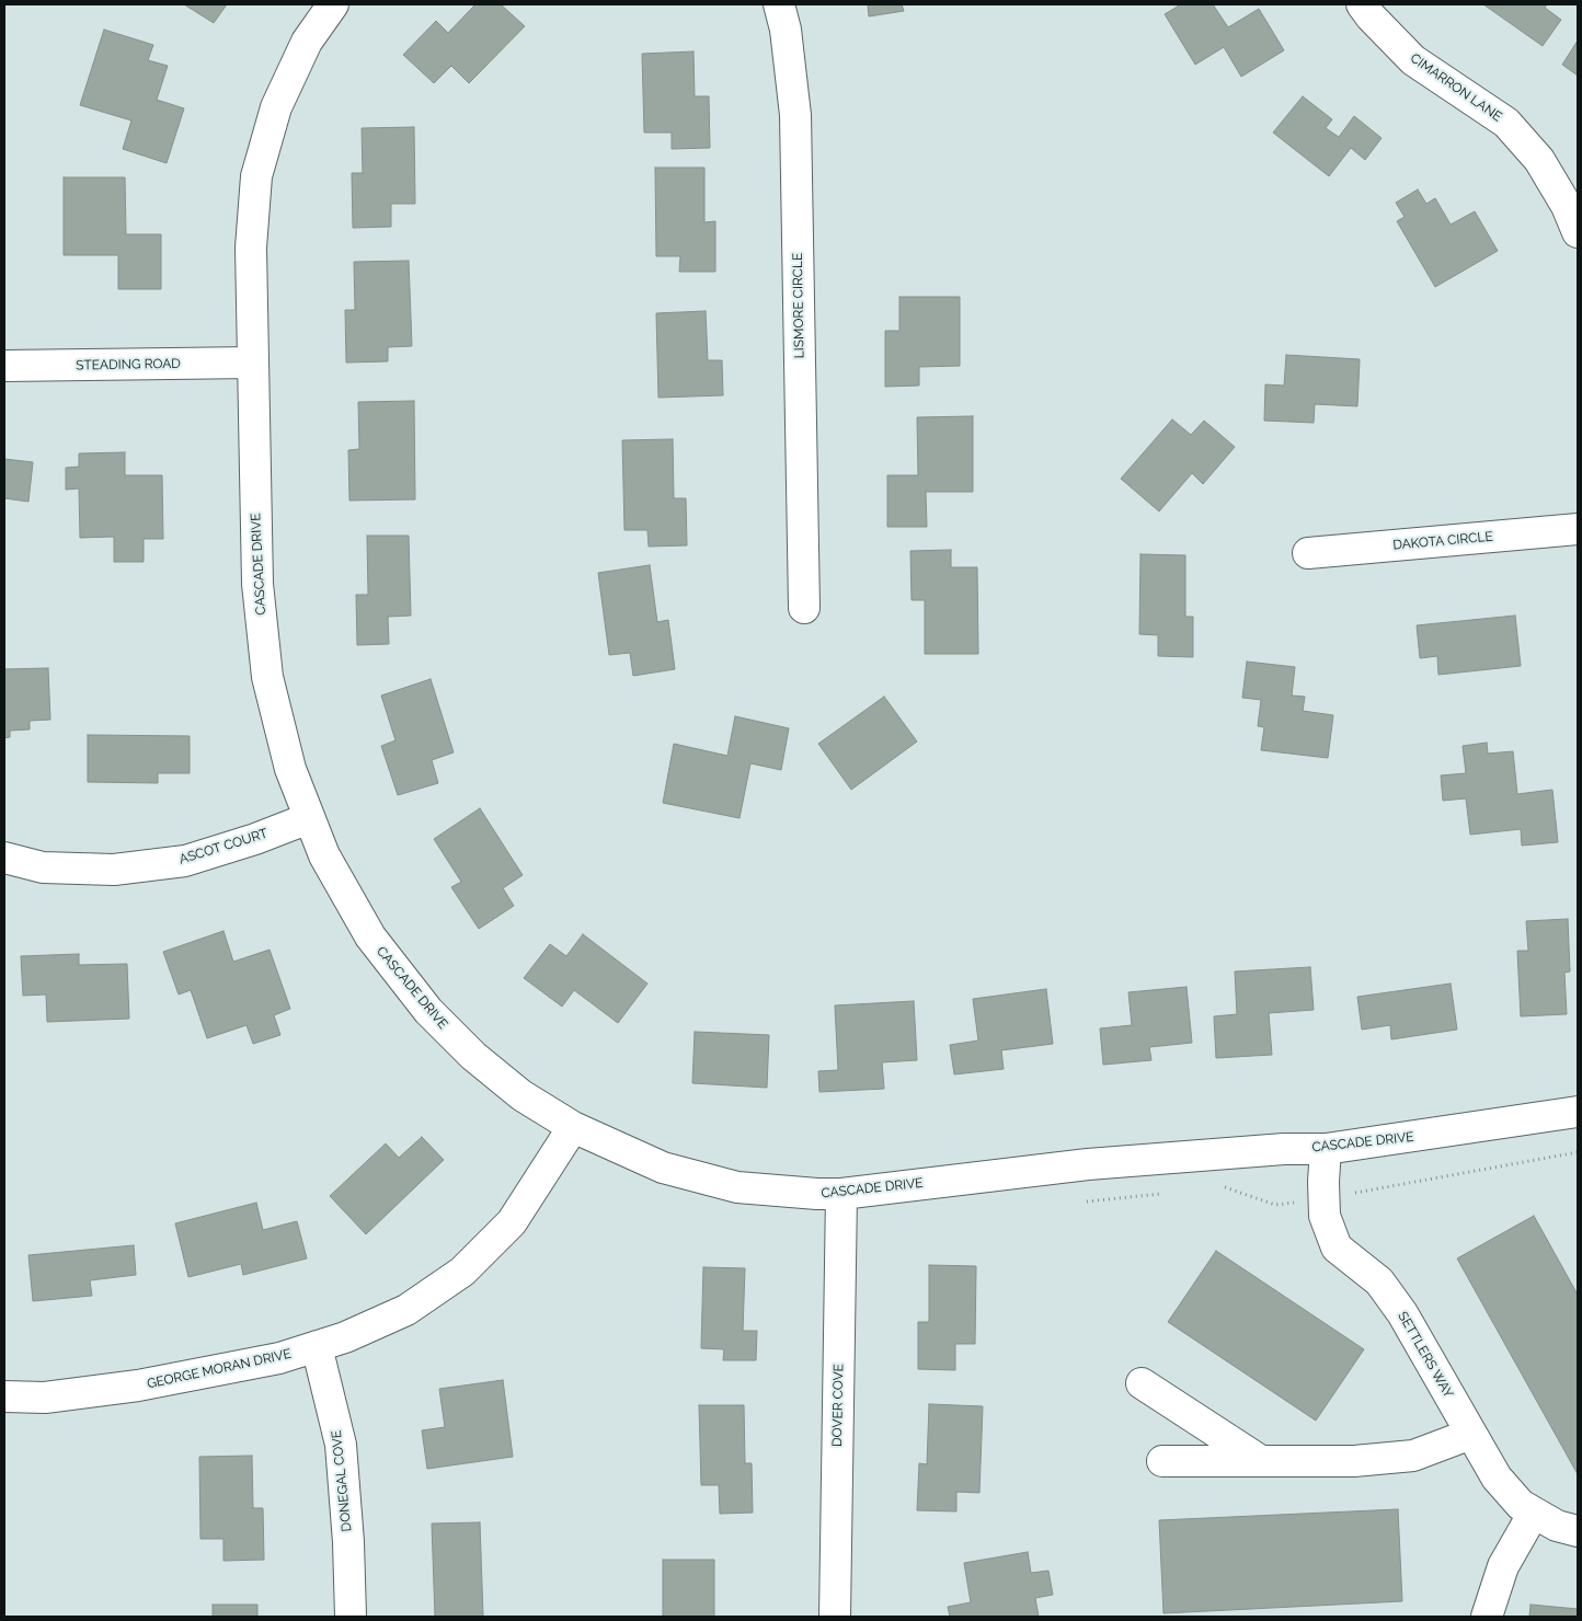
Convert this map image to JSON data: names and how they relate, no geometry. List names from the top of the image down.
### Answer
{
  "streets": {
    "street": [
      "CIMARRON LANE",
      "LISMORE CIRCLE",
      "STEADING ROAD",
      "DAKOTA CIRCLE",
      "CASCADE DRIVE",
      "ASCOT COURT",
      "SETTLERS WAY",
      "GEORGE MORAN DRIVE",
      "DOVER COVE",
      "DONEGAL COVE"
    ]
  },
  "crossings": [
    ["STEADING ROAD", "CASCADE DRIVE"],
    ["CASCADE DRIVE", "ASCOT COURT"],
    ["CASCADE DRIVE", "SETTLERS WAY"],
    ["CASCADE DRIVE", "GEORGE MORAN DRIVE"],
    ["CASCADE DRIVE", "DOVER COVE"],
    ["GEORGE MORAN DRIVE", "DONEGAL COVE"]
  ]
}
